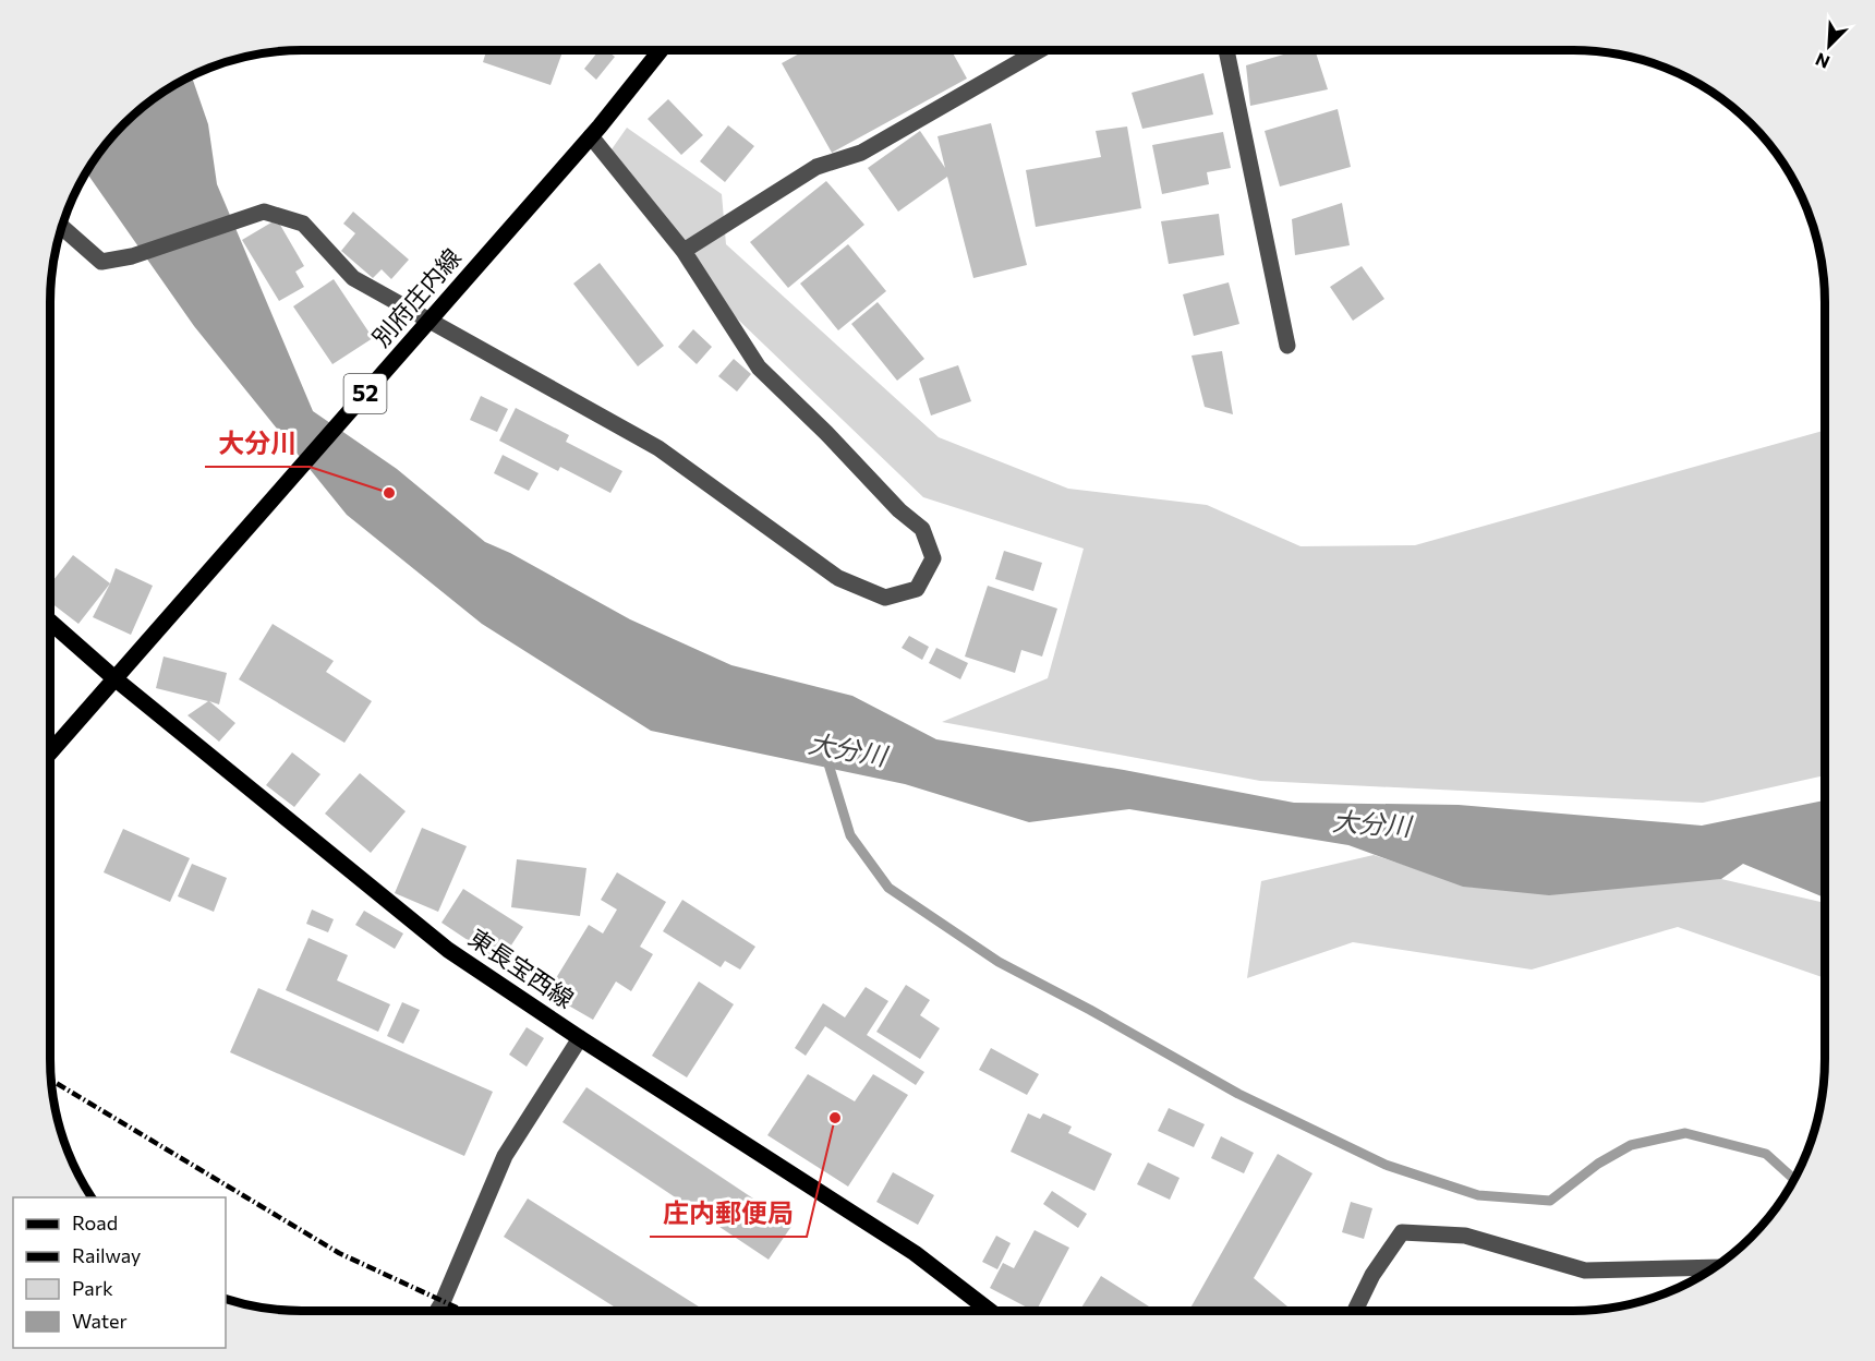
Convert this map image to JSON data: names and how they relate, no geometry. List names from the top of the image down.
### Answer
{
  "streets": {
    "main road": ["別府庄内線", "52", "東長宝西線"]
  },
  "crossings": [
    ["別府庄内線", "東長宝西線"]
  ],
  "water": ["大分川"],
  "places": ["大分川", "庄内郵便局"],
  "legend": [
    "Road",
    "Railway",
    "Park",
    "Water"
  ],
  "north": "bottom left"
}
